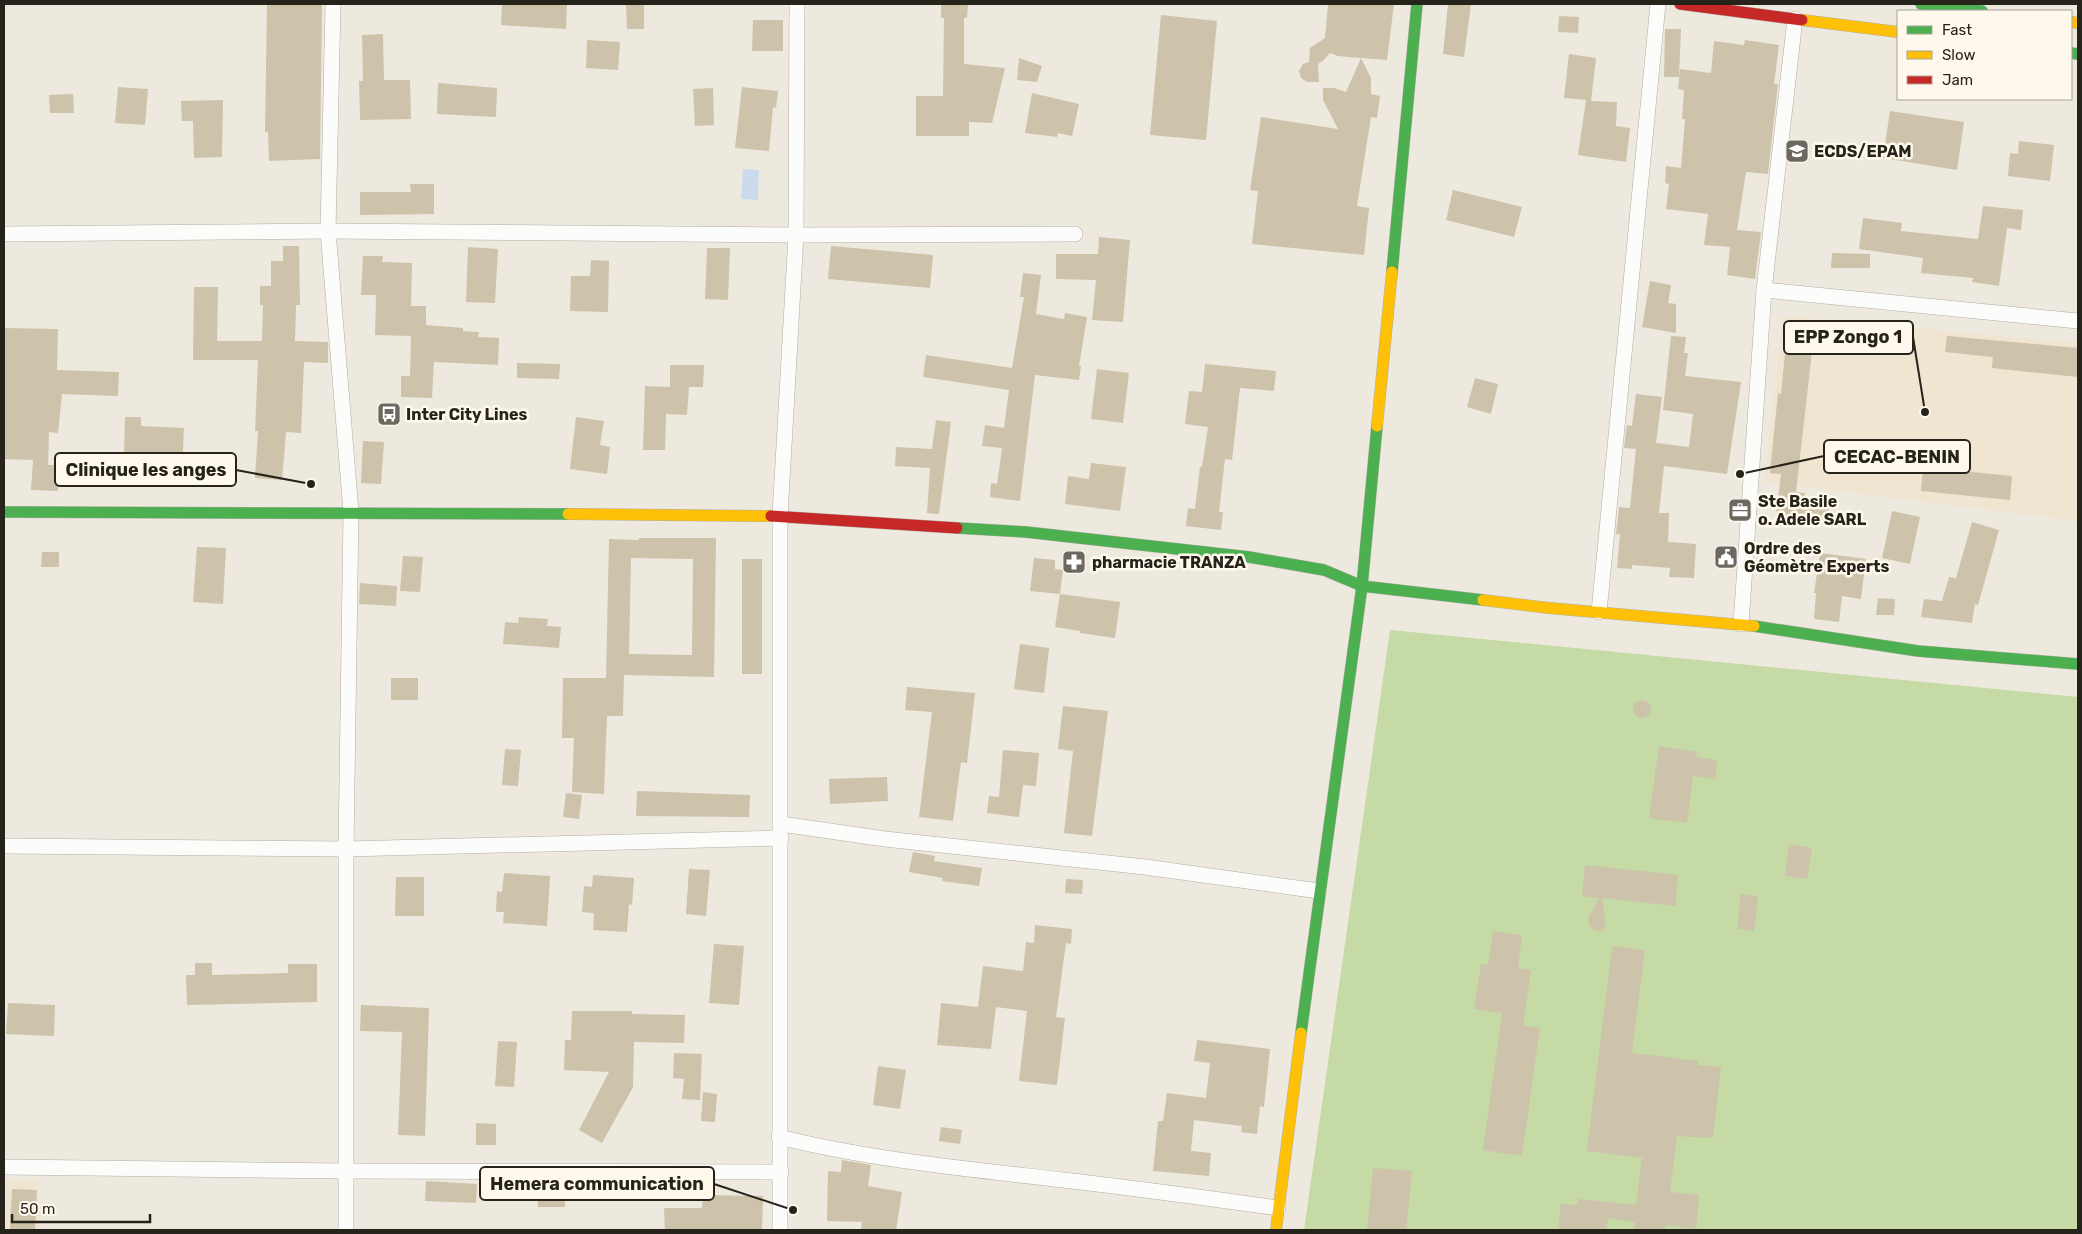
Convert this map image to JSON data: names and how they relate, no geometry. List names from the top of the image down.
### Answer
{
  "places": {
    "school or university": ["ECDS/EPAM"],
    "other": [
      "EPP Zongo 1",
      "CECAC-BENIN",
      "Clinique les anges",
      "Hemera communication"
    ],
    "bus stop": ["Inter City Lines"],
    "office": ["Ste Basile o. Adele SARL"],
    "public building": ["Ordre des Géomètre Experts"],
    "pharmacy": ["pharmacie TRANZA"]
  },
  "legend": ["Fast", "Slow", "Jam"],
  "scale_bar": "50 m"
}
